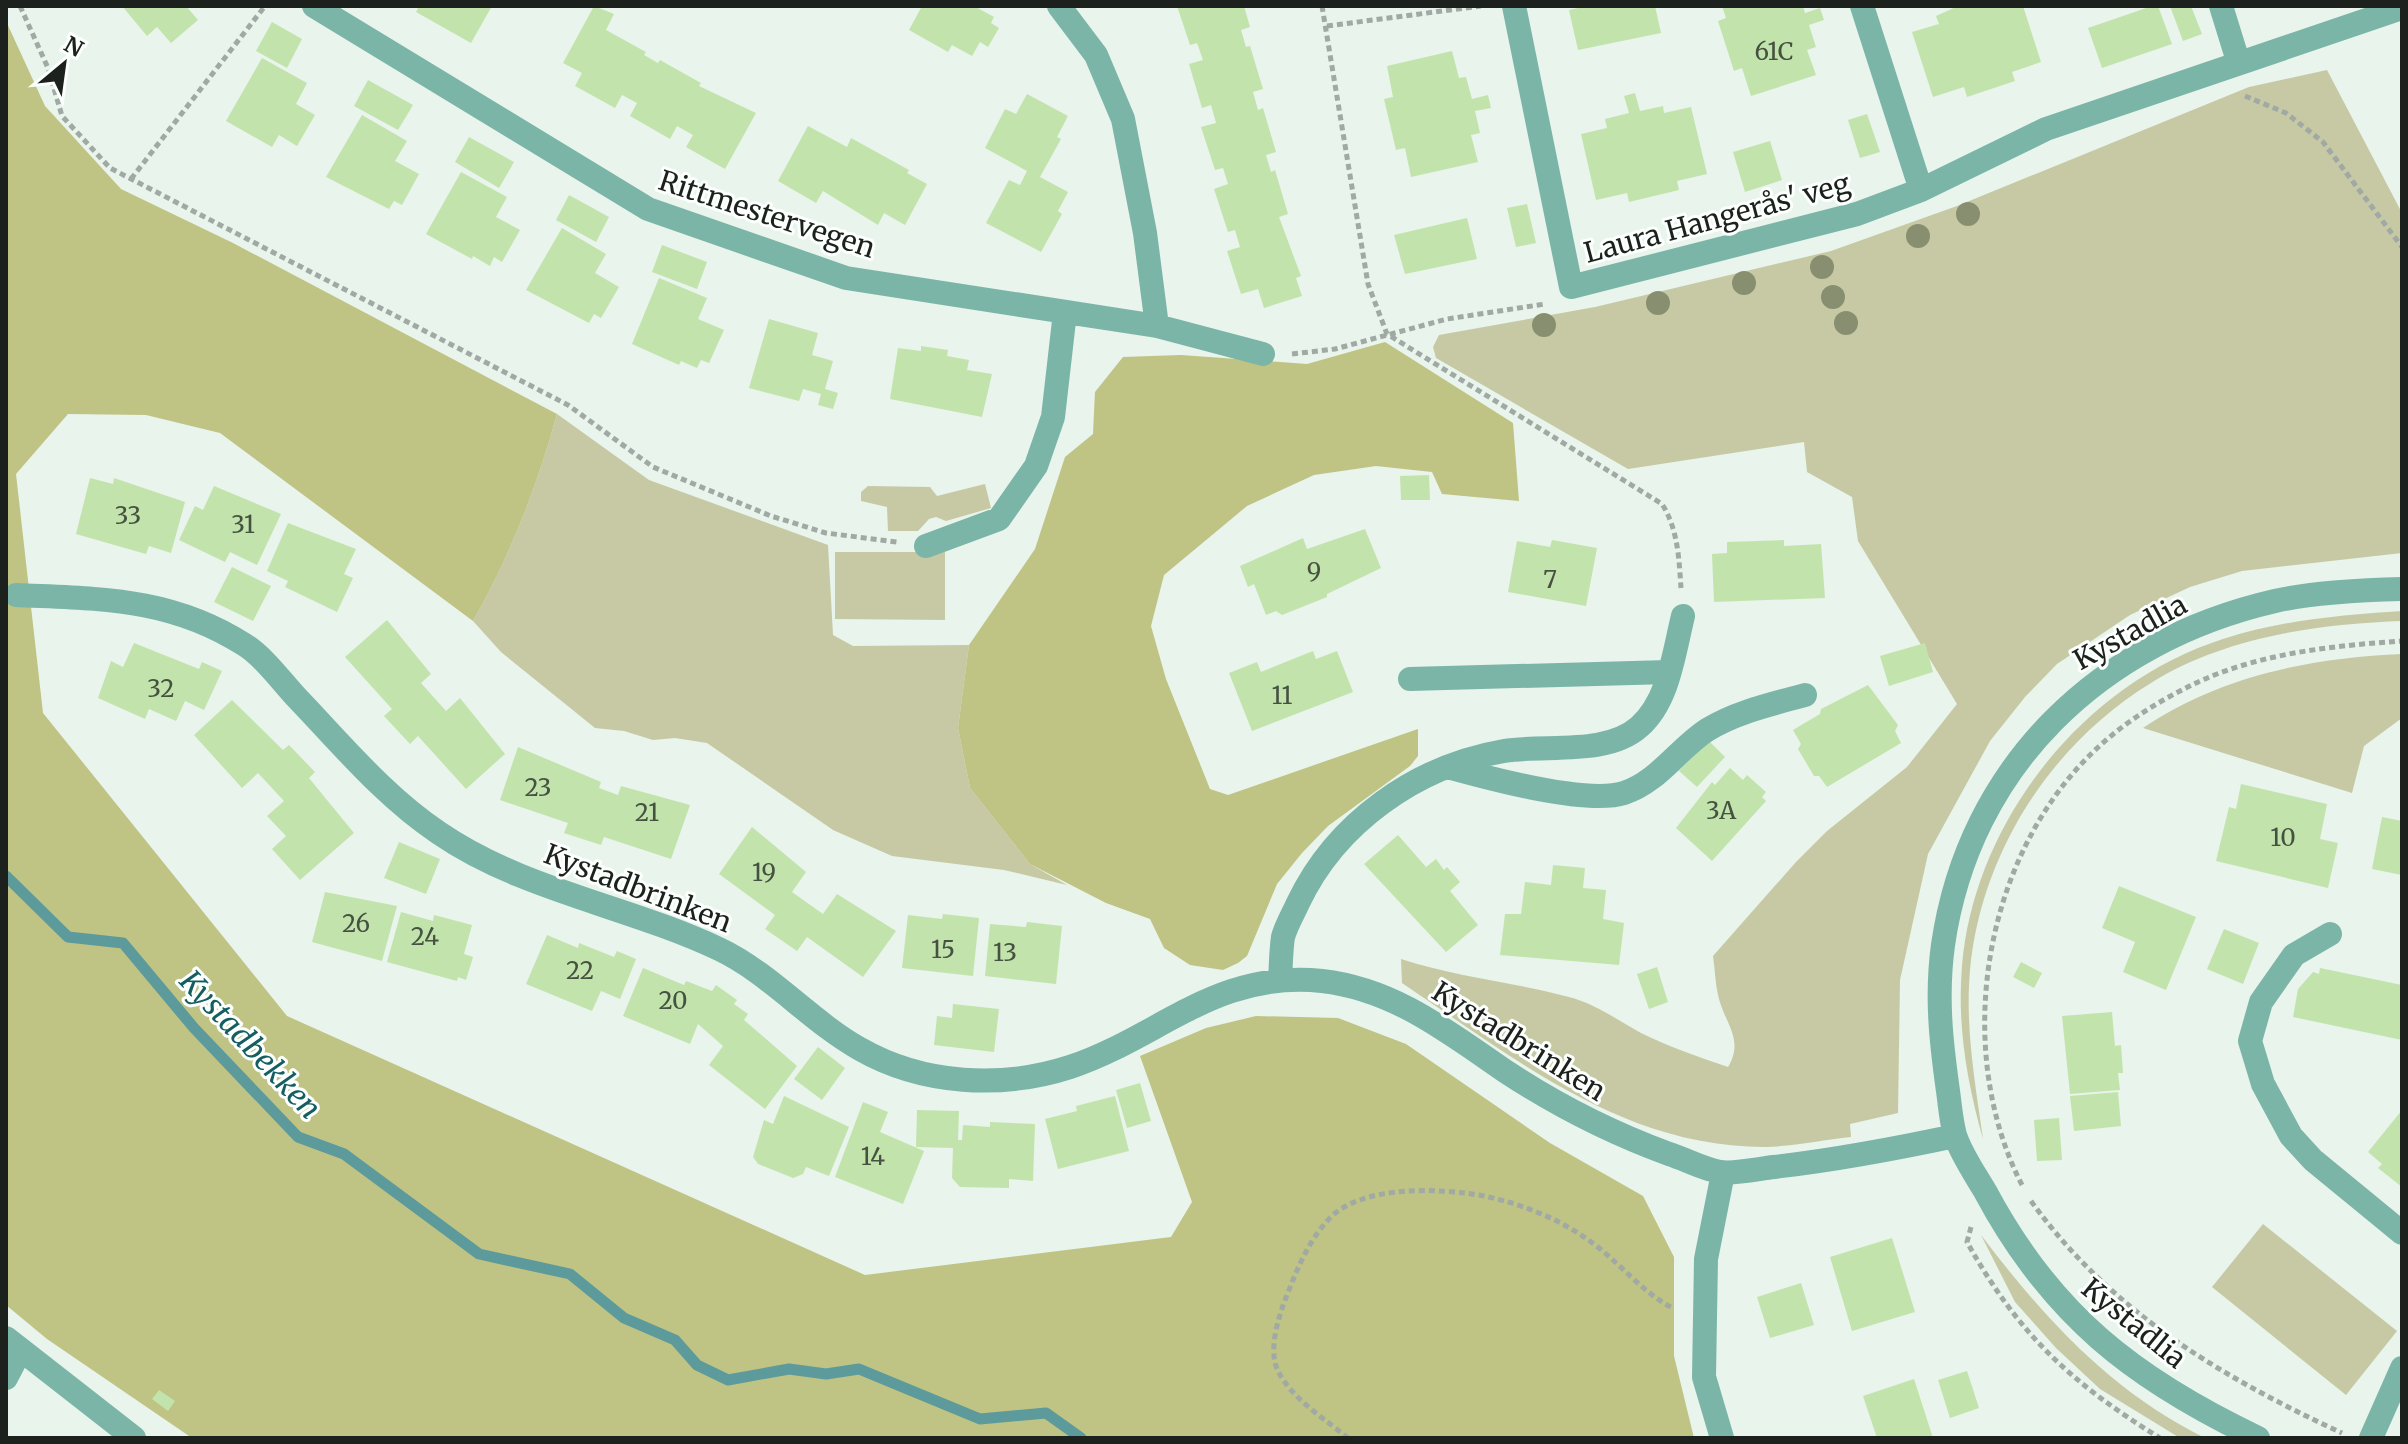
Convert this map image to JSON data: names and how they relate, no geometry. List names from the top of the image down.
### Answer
{
  "streets": {
    "street": [
      "Rittmestervegen",
      "Laura Hangerås' veg",
      "Kystadlia",
      "Kystadbrinken"
    ]
  },
  "water": ["Kystadbekken"],
  "house_numbers": [
    "61C",
    "33",
    "31",
    "9",
    "7",
    "32",
    "11",
    "23",
    "3A",
    "21",
    "10",
    "19",
    "26",
    "24",
    "15",
    "13",
    "22",
    "20",
    "14"
  ],
  "north": "top right"
}
